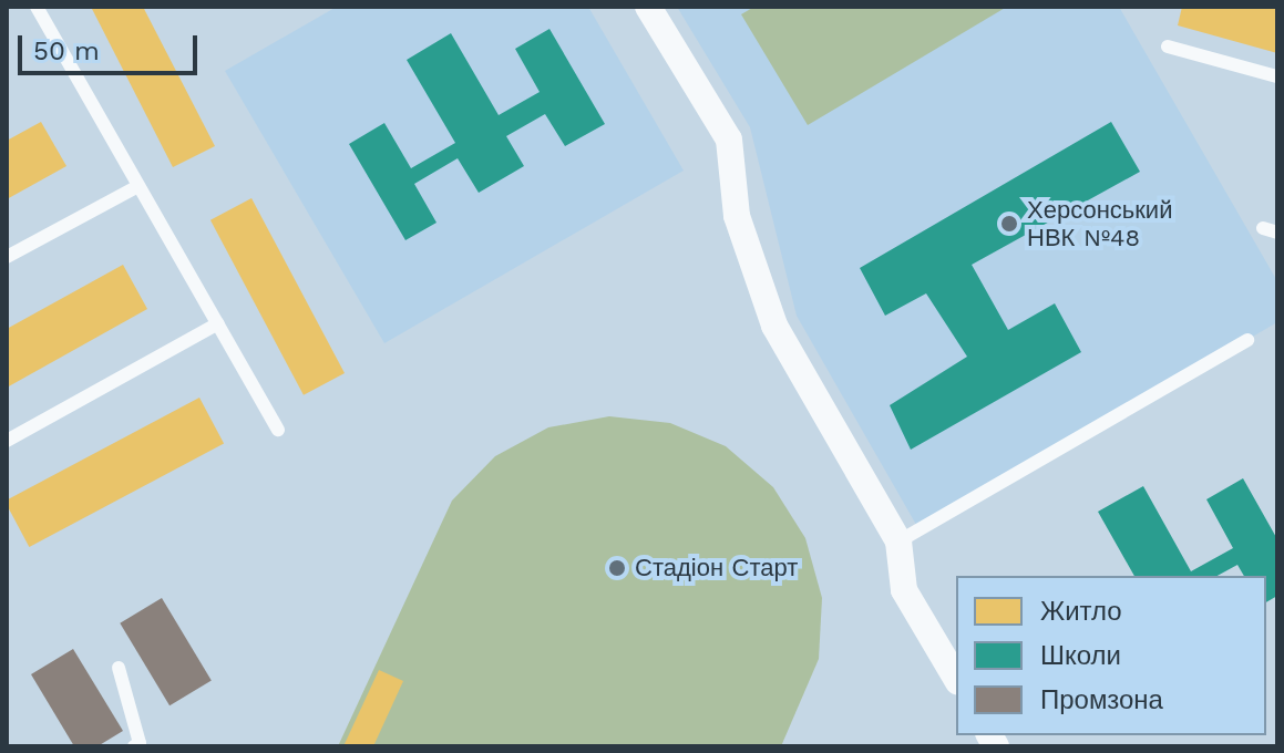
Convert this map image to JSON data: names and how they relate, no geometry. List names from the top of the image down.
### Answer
{
  "places": ["Херсонський НВК №48", "Стадіон Старт"],
  "legend": ["Житло", "Школи", "Промзона"],
  "scale_bar": "50 m"
}
